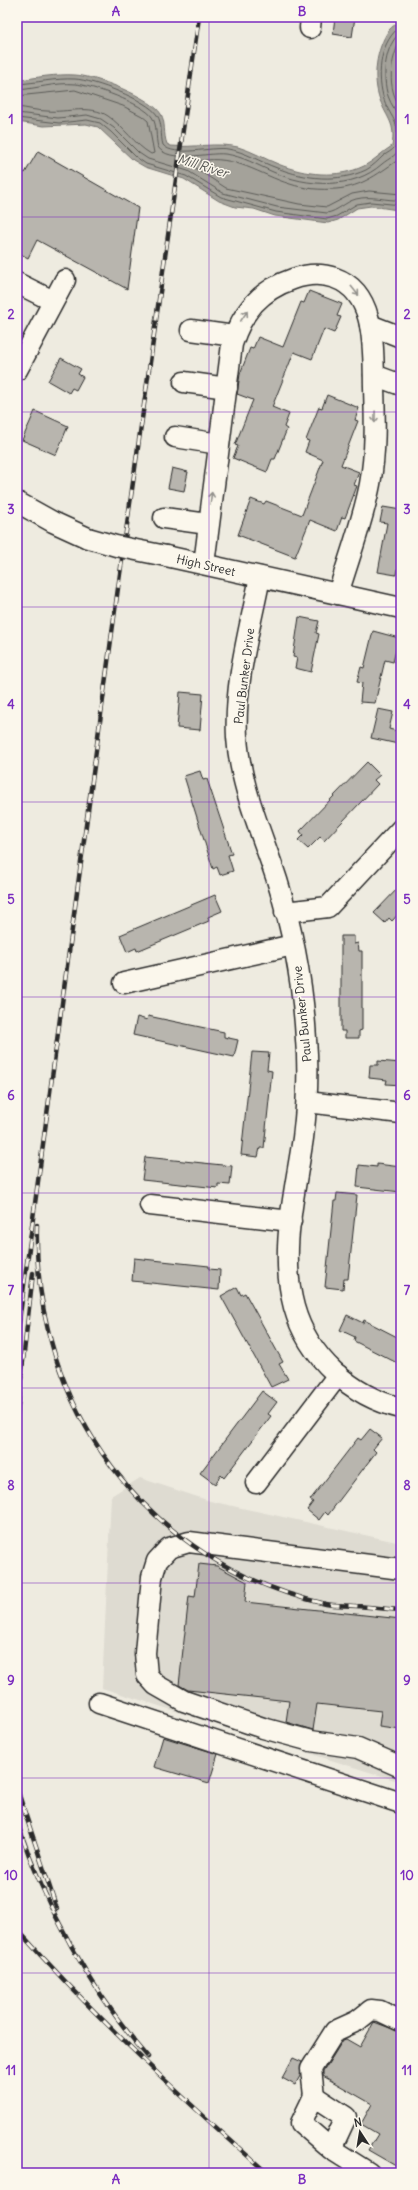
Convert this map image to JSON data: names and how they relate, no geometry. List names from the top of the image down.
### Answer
{
  "streets": {
    "street": ["High Street", "Paul Bunker Drive"]
  },
  "crossings": [
    ["High Street", "Paul Bunker Drive"]
  ],
  "water": ["Mill River"],
  "north": "top",
  "grid": {
    "columns": ["A", "B"],
    "rows": [
      "1",
      "2",
      "3",
      "4",
      "5",
      "6",
      "7",
      "8",
      "9",
      "10",
      "11"
    ]
  }
}
